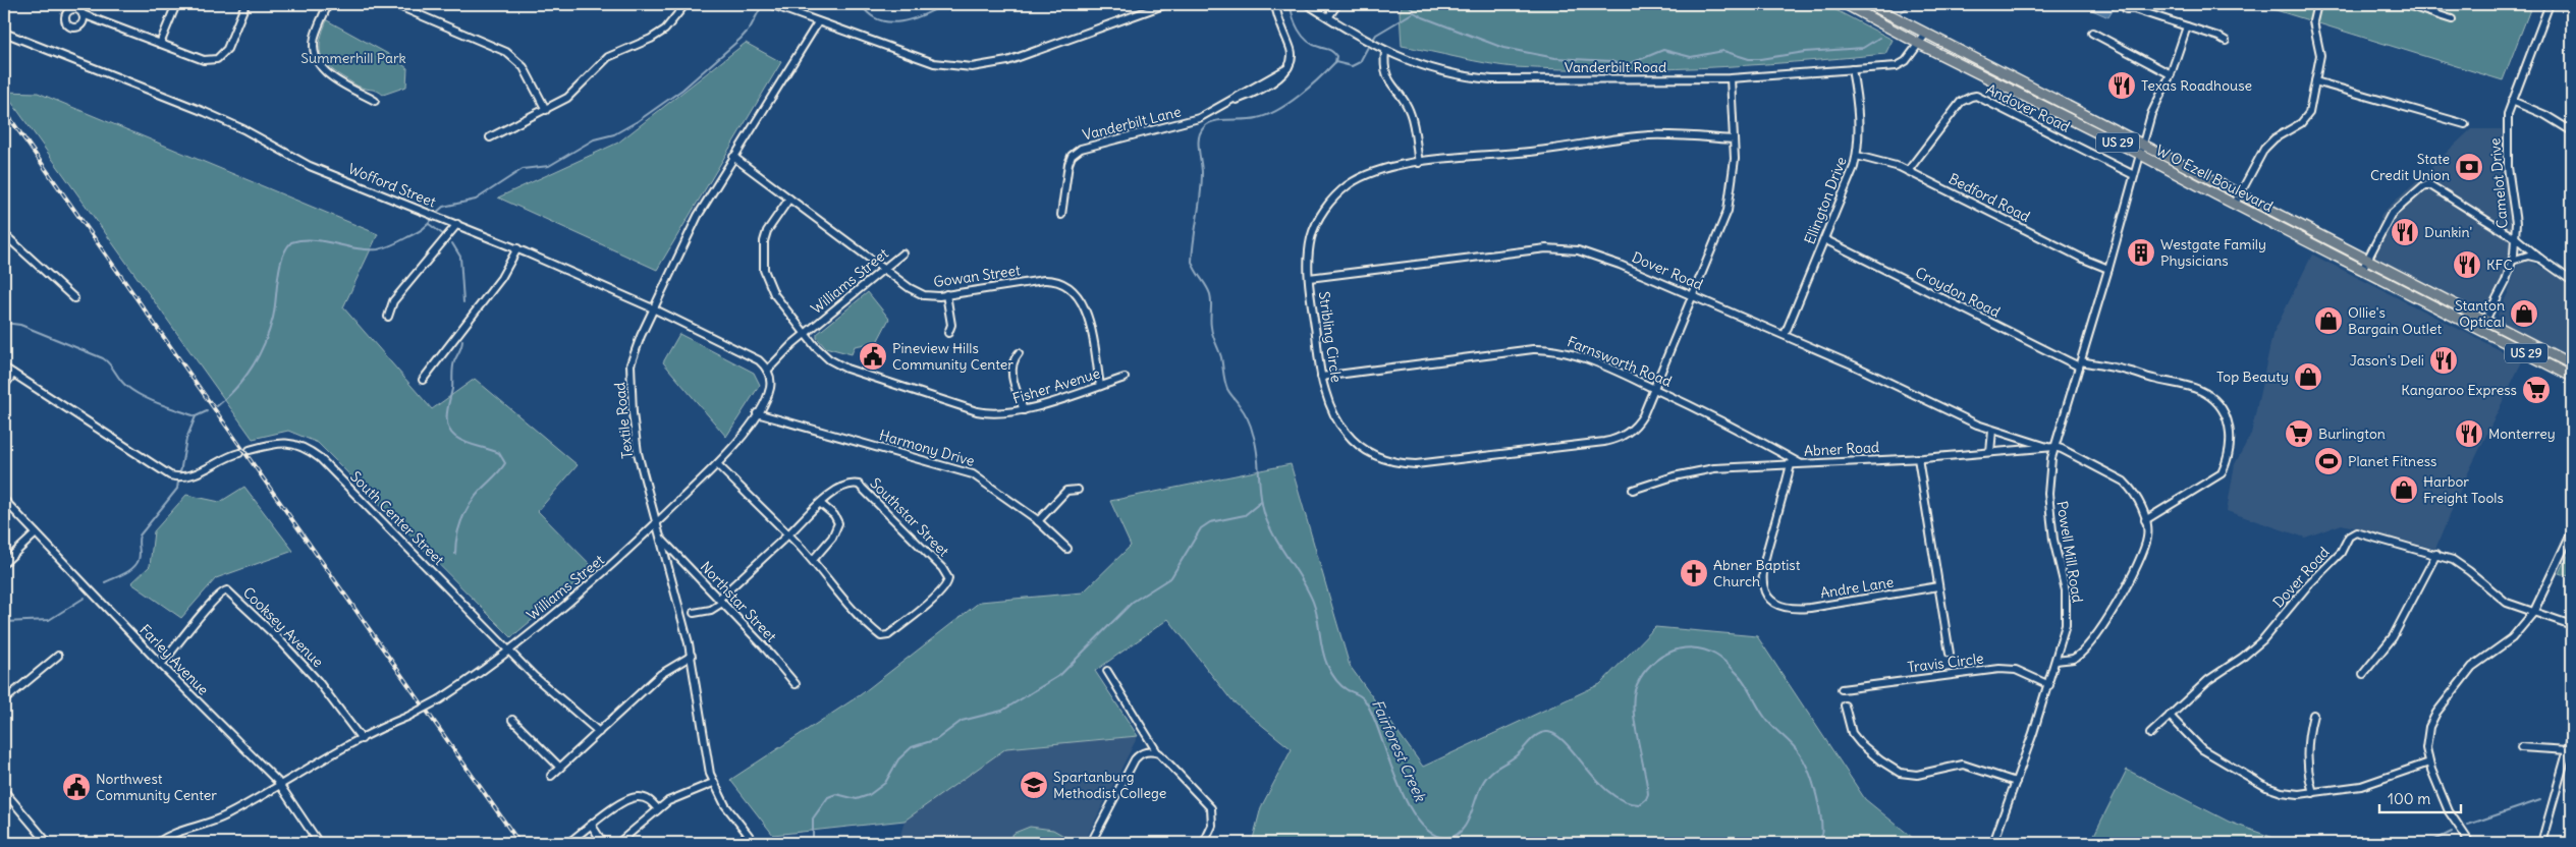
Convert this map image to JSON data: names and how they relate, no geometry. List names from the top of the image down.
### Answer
{
  "streets": {
    "main road": ["US 29", "W O Ezell Boulevard"],
    "street": [
      "Vanderbilt Road",
      "Andover Road",
      "Vanderbilt Lane",
      "Camelot Drive",
      "Wofford Street",
      "Bedford Road",
      "Ellington Drive",
      "Dover Road",
      "Gowan Street",
      "Williams Street",
      "Croydon Road",
      "Stribling Circle",
      "Farnsworth Road",
      "Fisher Avenue",
      "Textile Road",
      "Harmony Drive",
      "Abner Road",
      "Southstar Street",
      "South Center Street",
      "Powell Mill Road",
      "Andre Lane",
      "Northstar Street",
      "Cooksey Avenue",
      "Farley Avenue",
      "Travis Circle"
    ]
  },
  "crossings": [
    ["Vanderbilt Road", "W O Ezell Boulevard"],
    ["Vanderbilt Road", "Ellington Drive"],
    ["Vanderbilt Road", "Stribling Circle"],
    ["Andover Road", "Bedford Road"],
    ["Andover Road", "Powell Mill Road"],
    ["W O Ezell Boulevard", "Camelot Drive"],
    ["W O Ezell Boulevard", "Powell Mill Road"],
    ["Wofford Street", "Williams Street"],
    ["Wofford Street", "Textile Road"],
    ["Bedford Road", "Ellington Drive"],
    ["Bedford Road", "Powell Mill Road"],
    ["Ellington Drive", "Dover Road"],
    ["Ellington Drive", "Croydon Road"],
    ["Dover Road", "Croydon Road"],
    ["Dover Road", "Stribling Circle"],
    ["Dover Road", "Abner Road"],
    ["Dover Road", "Powell Mill Road"],
    ["Gowan Street", "Williams Street"],
    ["Gowan Street", "Fisher Avenue"],
    ["Gowan Street", "Textile Road"],
    ["Williams Street", "Fisher Avenue"],
    ["Williams Street", "Textile Road"],
    ["Williams Street", "Harmony Drive"],
    ["Williams Street", "Southstar Street"],
    ["Williams Street", "South Center Street"],
    ["Williams Street", "Cooksey Avenue"],
    ["Williams Street", "Farley Avenue"],
    ["Croydon Road", "Powell Mill Road"],
    ["Stribling Circle", "Farnsworth Road"],
    ["Farnsworth Road", "Abner Road"],
    ["Textile Road", "Northstar Street"],
    ["Abner Road", "Powell Mill Road"],
    ["Abner Road", "Andre Lane"],
    ["Powell Mill Road", "Travis Circle"],
    ["Cooksey Avenue", "Farley Avenue"]
  ],
  "water": ["Fairforest Creek"],
  "parks": ["Summerhill Park"],
  "places": {
    "restaurant": [
      "Texas Roadhouse",
      "Dunkin'",
      "KFC",
      "Jason's Deli",
      "Monterrey"
    ],
    "bank": ["State Credit Union"],
    "building": ["Westgate Family Physicians"],
    "shop": [
      "Stanton Optical",
      "Ollie's Bargain Outlet",
      "Top Beauty",
      "Harbor Freight Tools"
    ],
    "public building": ["Pineview Hills Community Center", "Northwest Community Center"],
    "supermarket": ["Kangaroo Express", "Burlington"],
    "sports": ["Planet Fitness"],
    "church": ["Abner Baptist Church"],
    "school or university": ["Spartanburg Methodist College"]
  },
  "scale_bar": "100 m"
}
